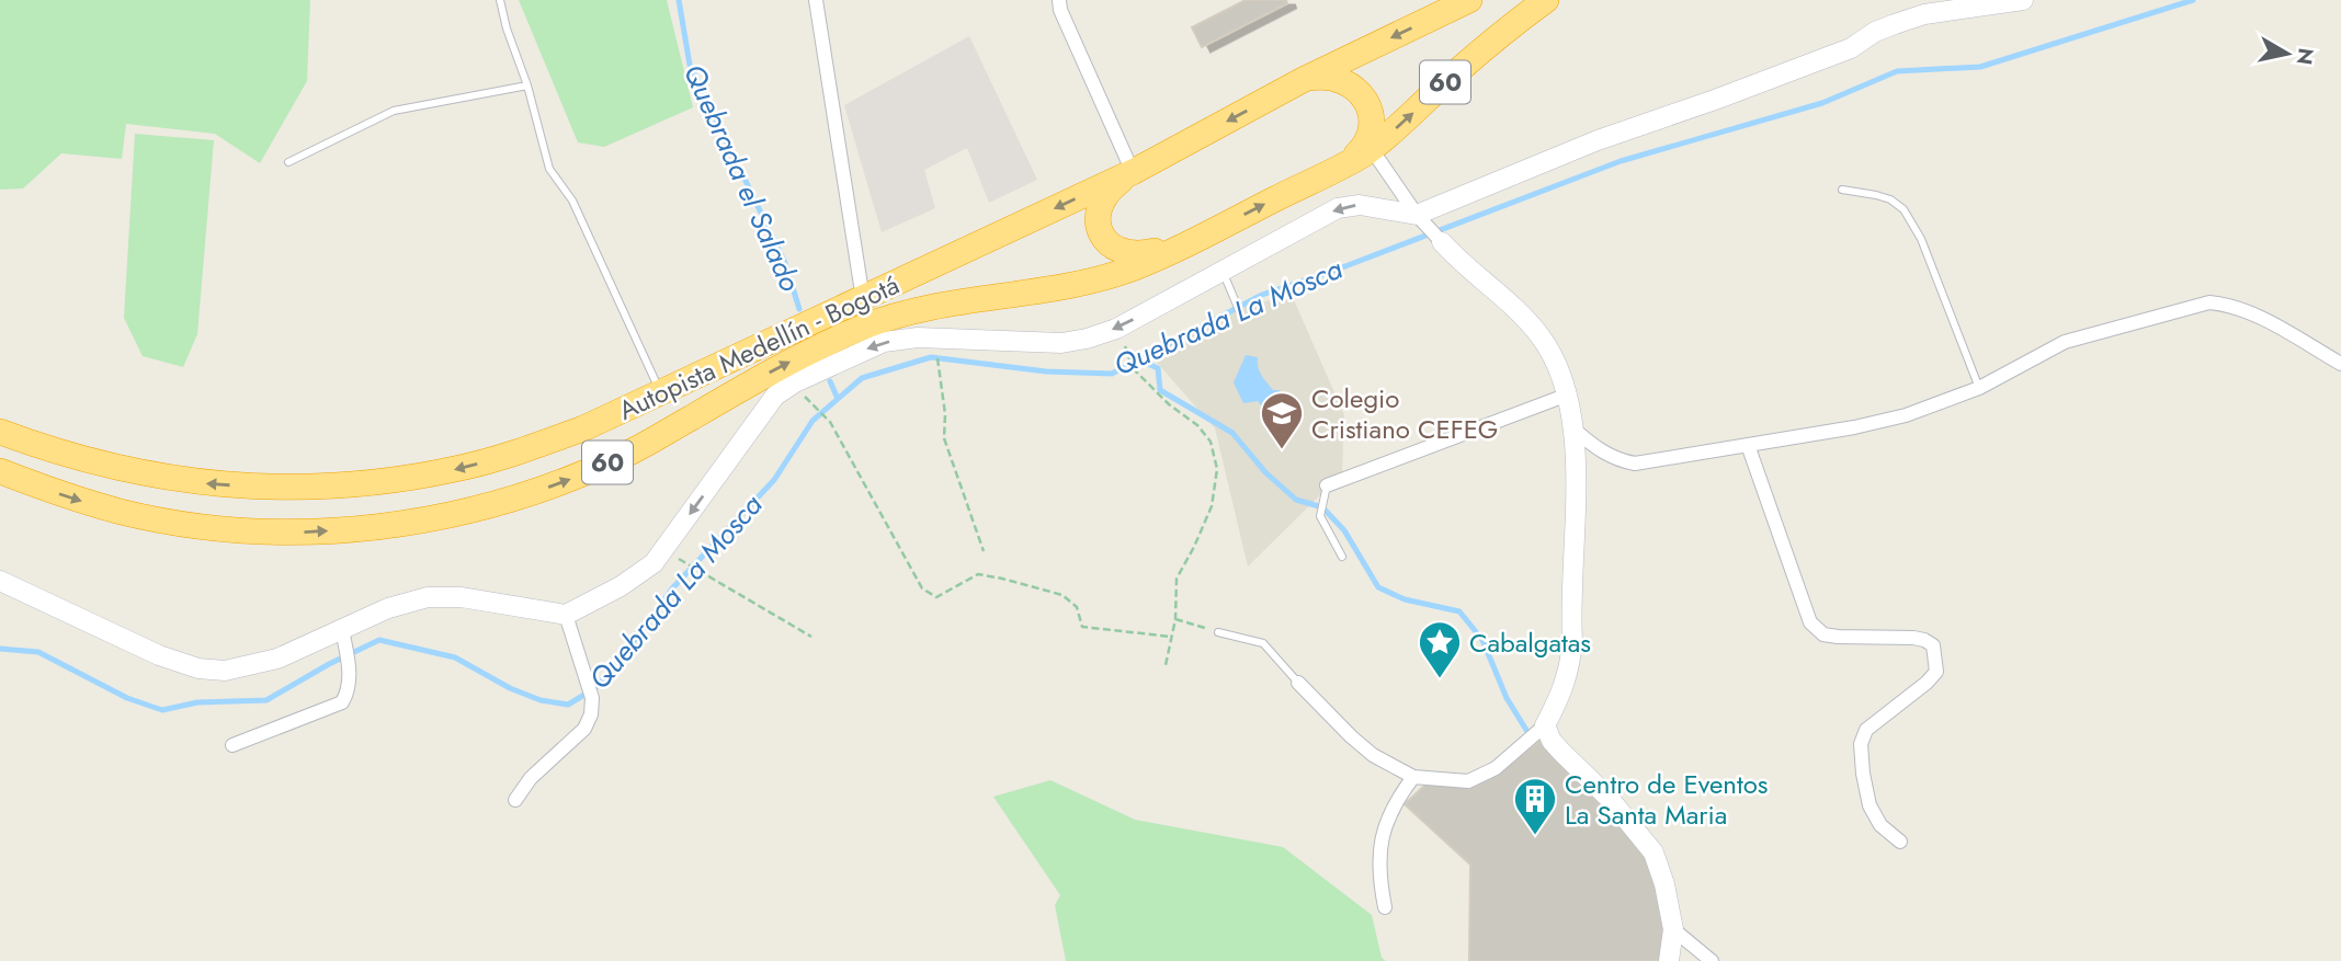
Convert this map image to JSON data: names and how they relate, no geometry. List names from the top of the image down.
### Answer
{
  "streets": {
    "highway": ["60", "Autopista Medellín - Bogotá"]
  },
  "water": ["Quebrada el Salado", "Quebrada La Mosca"],
  "places": {
    "school or university": ["Colegio Cristiano CEFEG"],
    "place": ["Cabalgatas"],
    "building": ["Centro de Eventos La Santa Maria"]
  },
  "north": "right"
}
